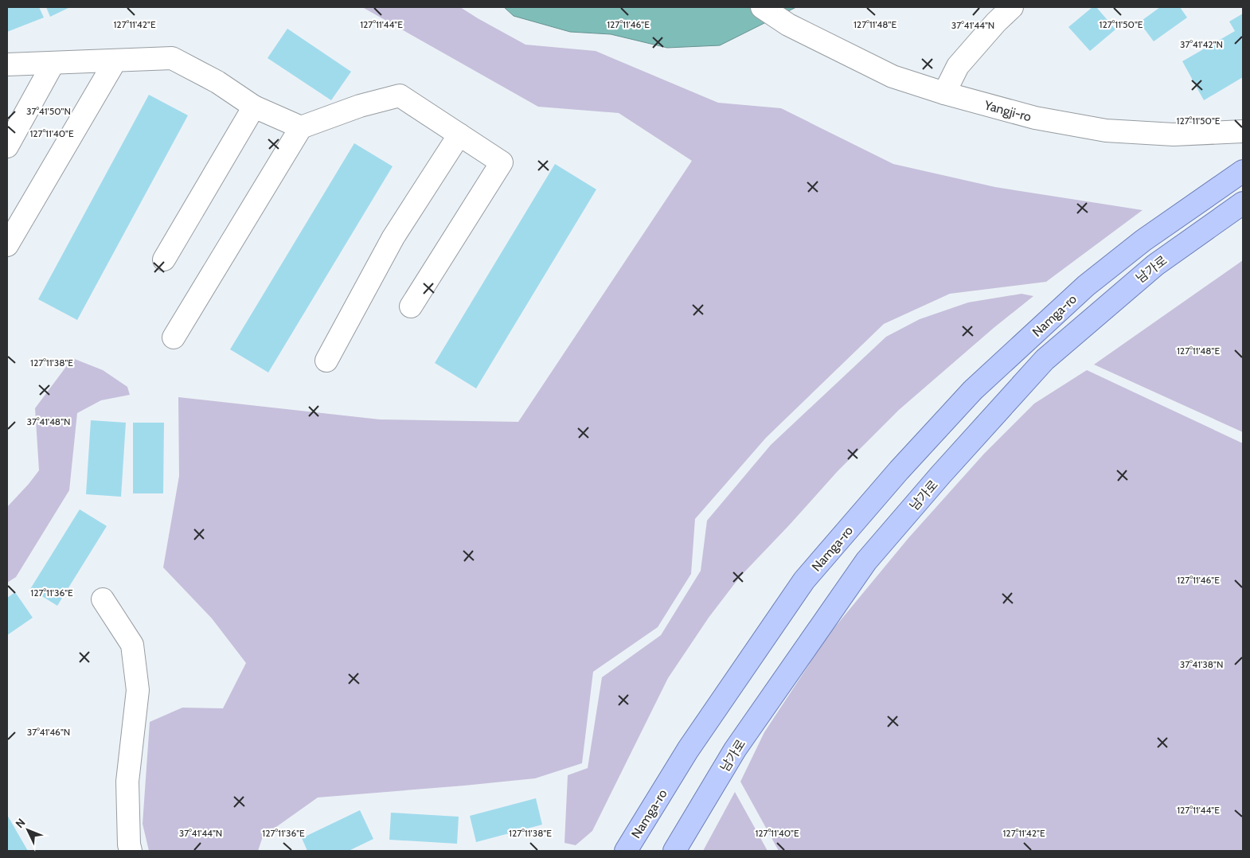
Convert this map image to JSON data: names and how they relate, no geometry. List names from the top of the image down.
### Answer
{
  "streets": {
    "main road": ["남가로", "Namga-ro"],
    "street": ["Yangji-ro"]
  },
  "north": "top left",
  "coordinates": [
    "127°11'42\"E",
    "127°11'44\"E",
    "127°11'46\"E",
    "127°11'48\"E",
    "127°11'50\"E",
    "37°41'44\"N",
    "37°41'42\"N",
    "37°41'50\"N",
    "127°11'40\"E",
    "127°11'38\"E",
    "37°41'48\"N",
    "127°11'36\"E",
    "37°41'38\"N",
    "37°41'46\"N"
  ]
}
